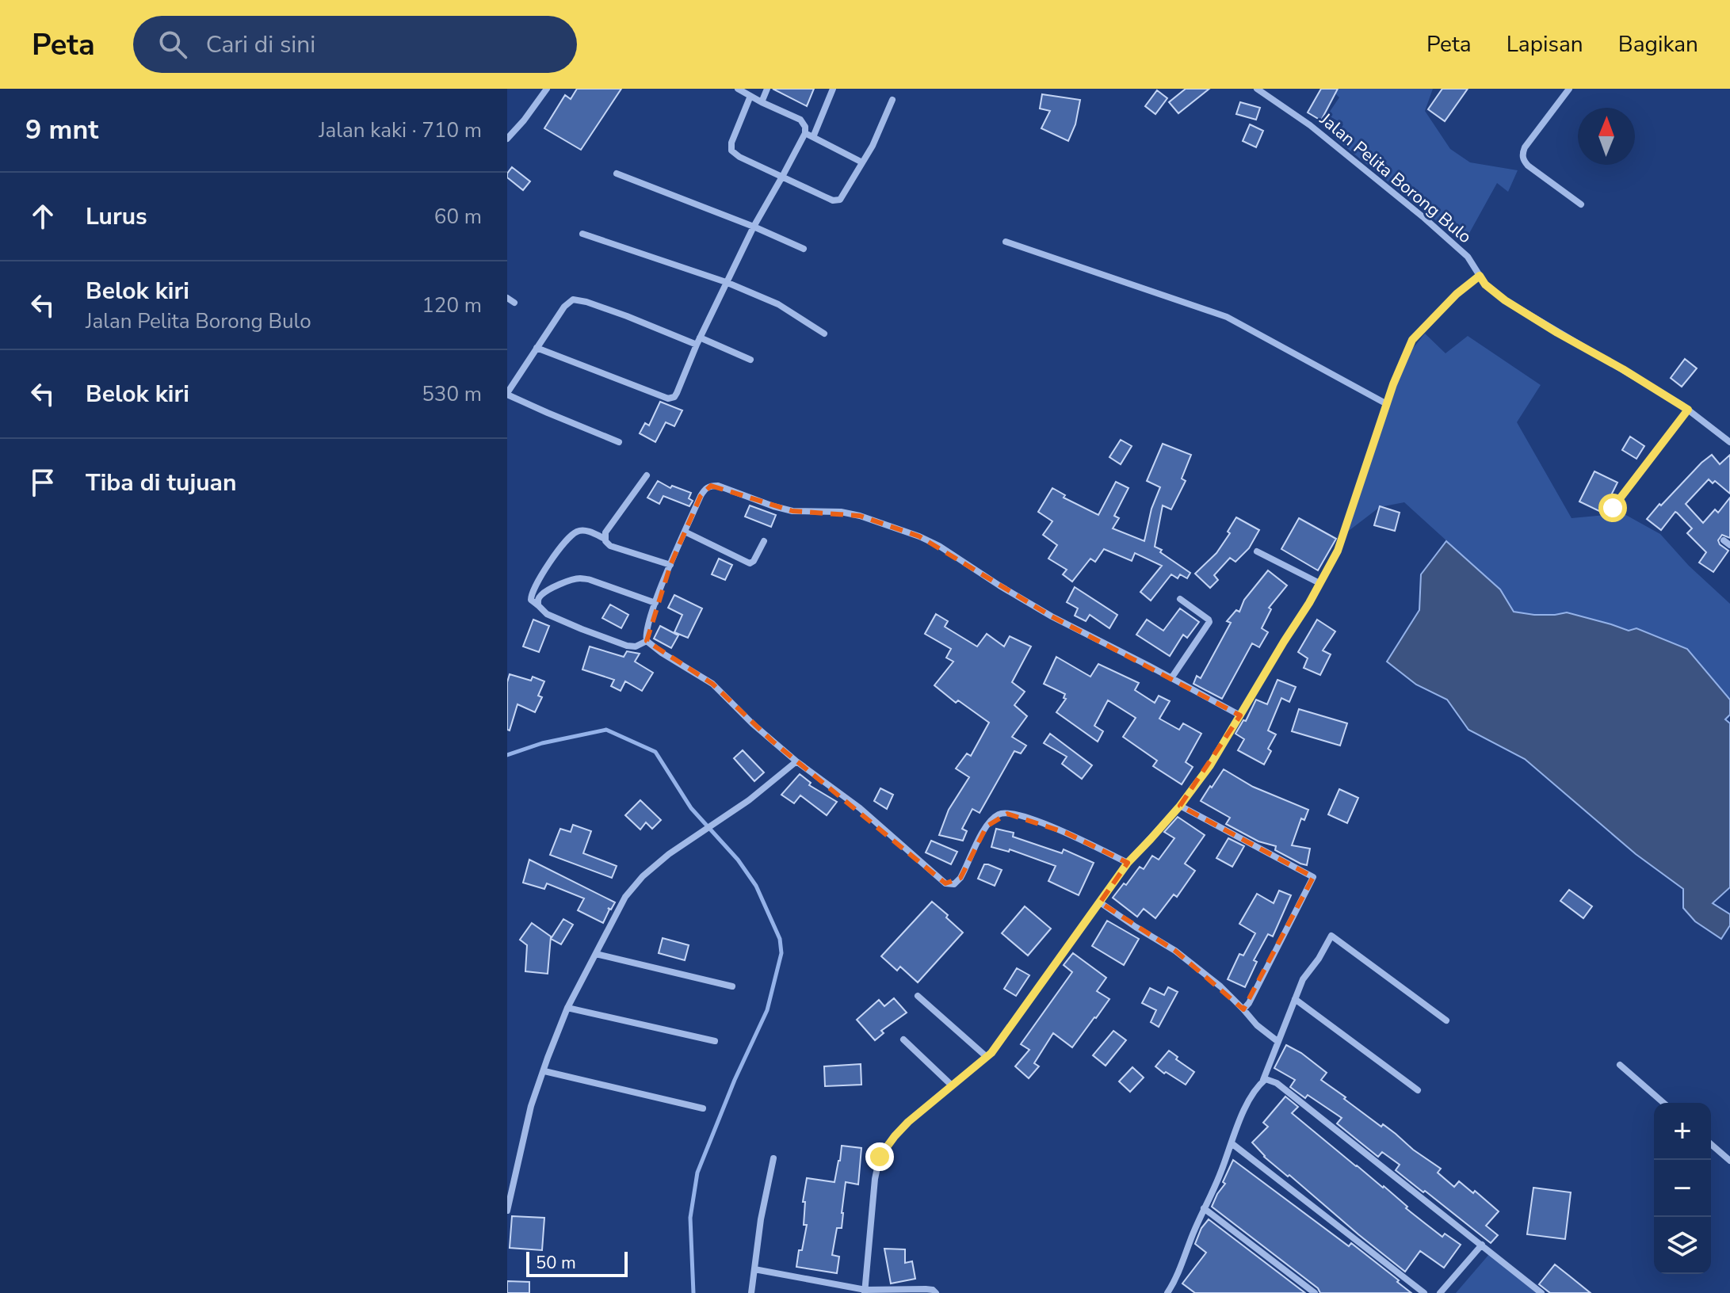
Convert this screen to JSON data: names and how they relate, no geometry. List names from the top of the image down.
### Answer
{
  "streets": {
    "street": ["Jalan Pelita Borong Bulo"]
  },
  "scale_bar": "50 m",
  "north": "top",
  "page": {
    "header": "Peta",
    "search": "Cari di sini",
    "nav": ["Peta", "Lapisan", "Bagikan"],
    "heading": ["9 mnt", "Jalan kaki · 710 m"],
    "list": [
      ["Lurus", "60 m"],
      ["Belok kiri", "Jalan Pelita Borong Bulo", "120 m"],
      ["Belok kiri", "530 m"],
      "Tiba di tujuan"
    ],
    "map_buttons": ["+", "−"],
    "scale": "50 m"
  }
}
